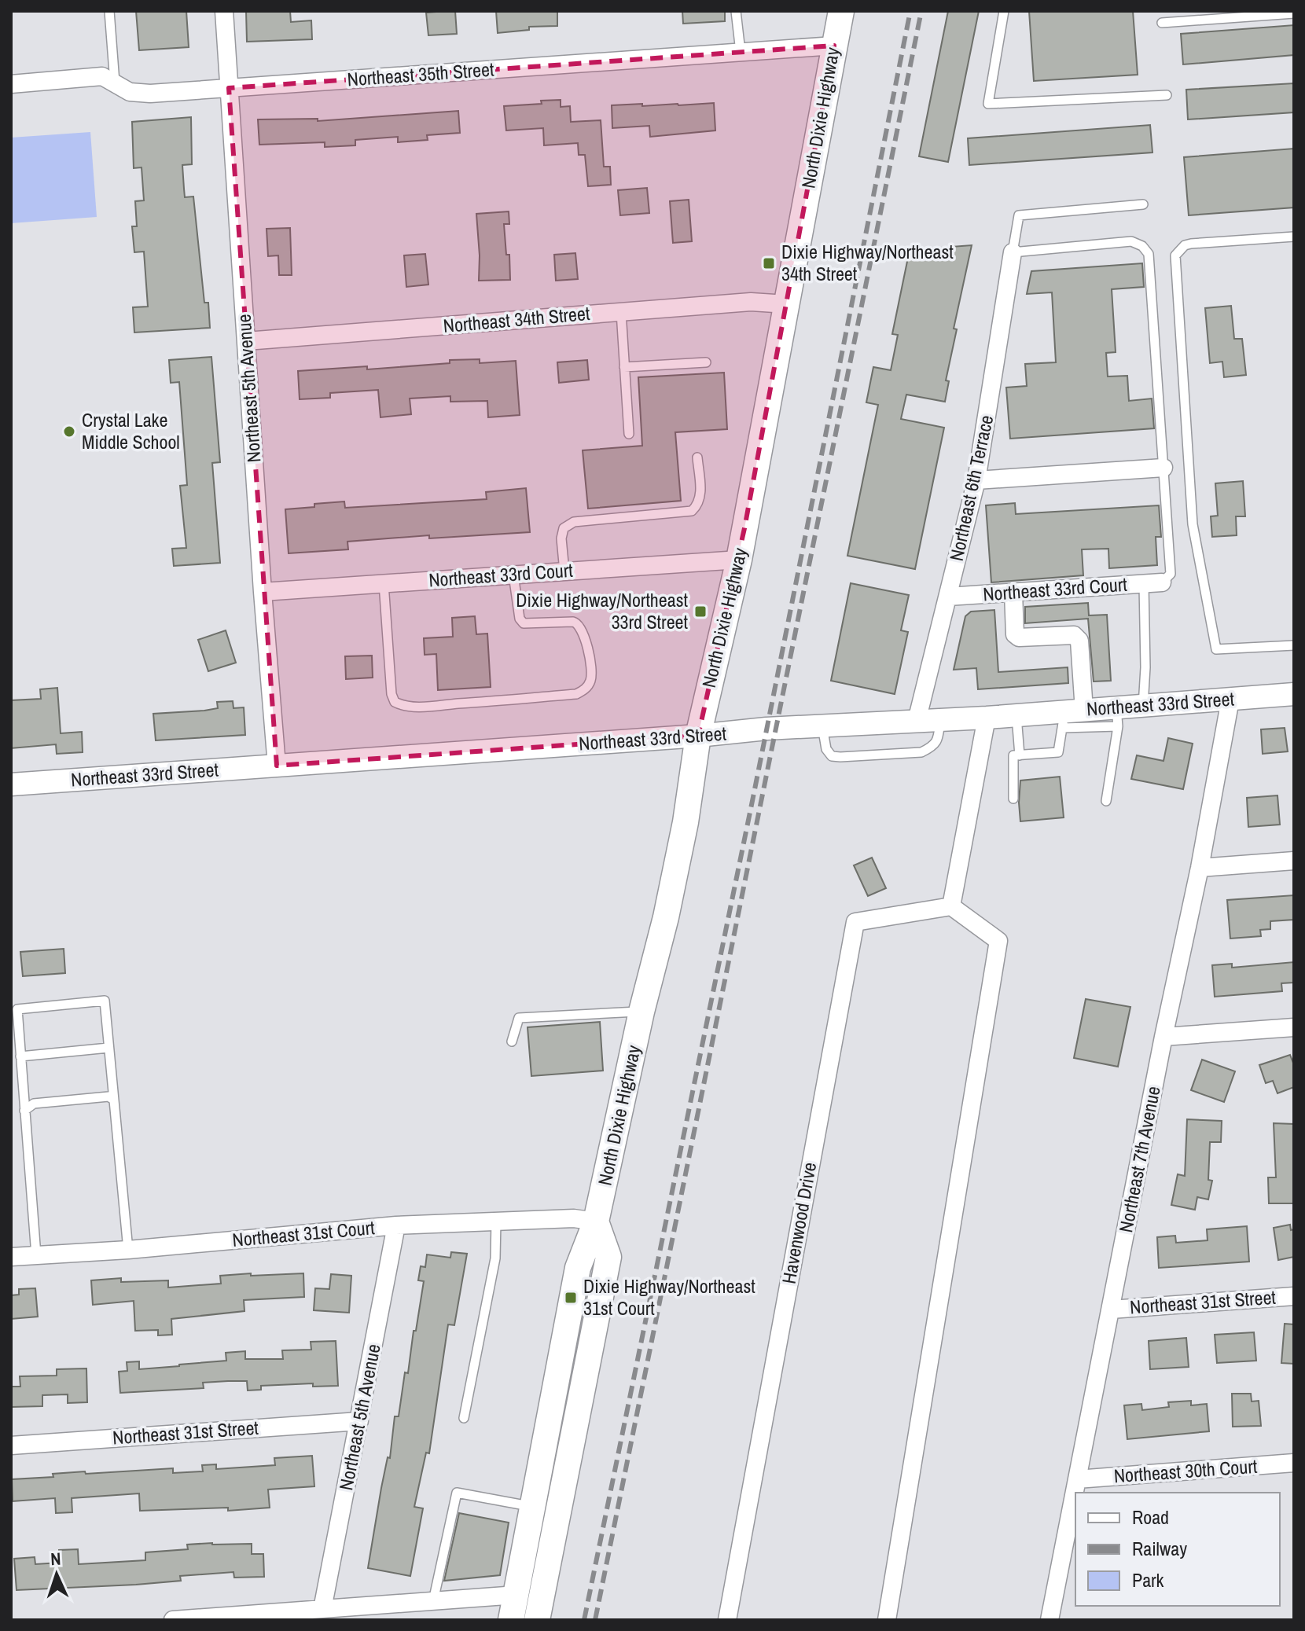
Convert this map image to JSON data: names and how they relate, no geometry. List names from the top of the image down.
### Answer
{
  "streets": {
    "main road": ["North Dixie Highway"],
    "street": [
      "Northeast 35th Street",
      "Northeast 34th Street",
      "Northeast 5th Avenue",
      "Northeast 6th Terrace",
      "Northeast 33rd Court",
      "Northeast 33rd Street",
      "Northeast 7th Avenue",
      "Havenwood Drive",
      "Northeast 31st Court",
      "Northeast 31st Street",
      "Northeast 30th Court"
    ]
  },
  "crossings": [
    ["Northeast 35th Street", "North Dixie Highway"],
    ["Northeast 35th Street", "Northeast 5th Avenue"],
    ["North Dixie Highway", "Northeast 34th Street"],
    ["North Dixie Highway", "Northeast 33rd Court"],
    ["North Dixie Highway", "Northeast 33rd Street"],
    ["North Dixie Highway", "Northeast 31st Court"],
    ["Northeast 34th Street", "Northeast 5th Avenue"],
    ["Northeast 5th Avenue", "Northeast 33rd Court"],
    ["Northeast 5th Avenue", "Northeast 33rd Street"],
    ["Northeast 5th Avenue", "Northeast 31st Court"],
    ["Northeast 5th Avenue", "Northeast 31st Street"],
    ["Northeast 6th Terrace", "Northeast 33rd Court"],
    ["Northeast 6th Terrace", "Northeast 33rd Street"],
    ["Northeast 33rd Street", "Northeast 7th Avenue"],
    ["Northeast 7th Avenue", "Northeast 31st Street"],
    ["Northeast 7th Avenue", "Northeast 30th Court"]
  ],
  "places": {
    "transit": ["Dixie Highway/Northeast 34th Street", "Dixie Highway/Northeast 33rd Street", "Dixie Highway/Northeast 31st Court"],
    "other": ["Crystal Lake Middle School"]
  },
  "legend": ["Road", "Railway", "Park"],
  "north": "top"
}
